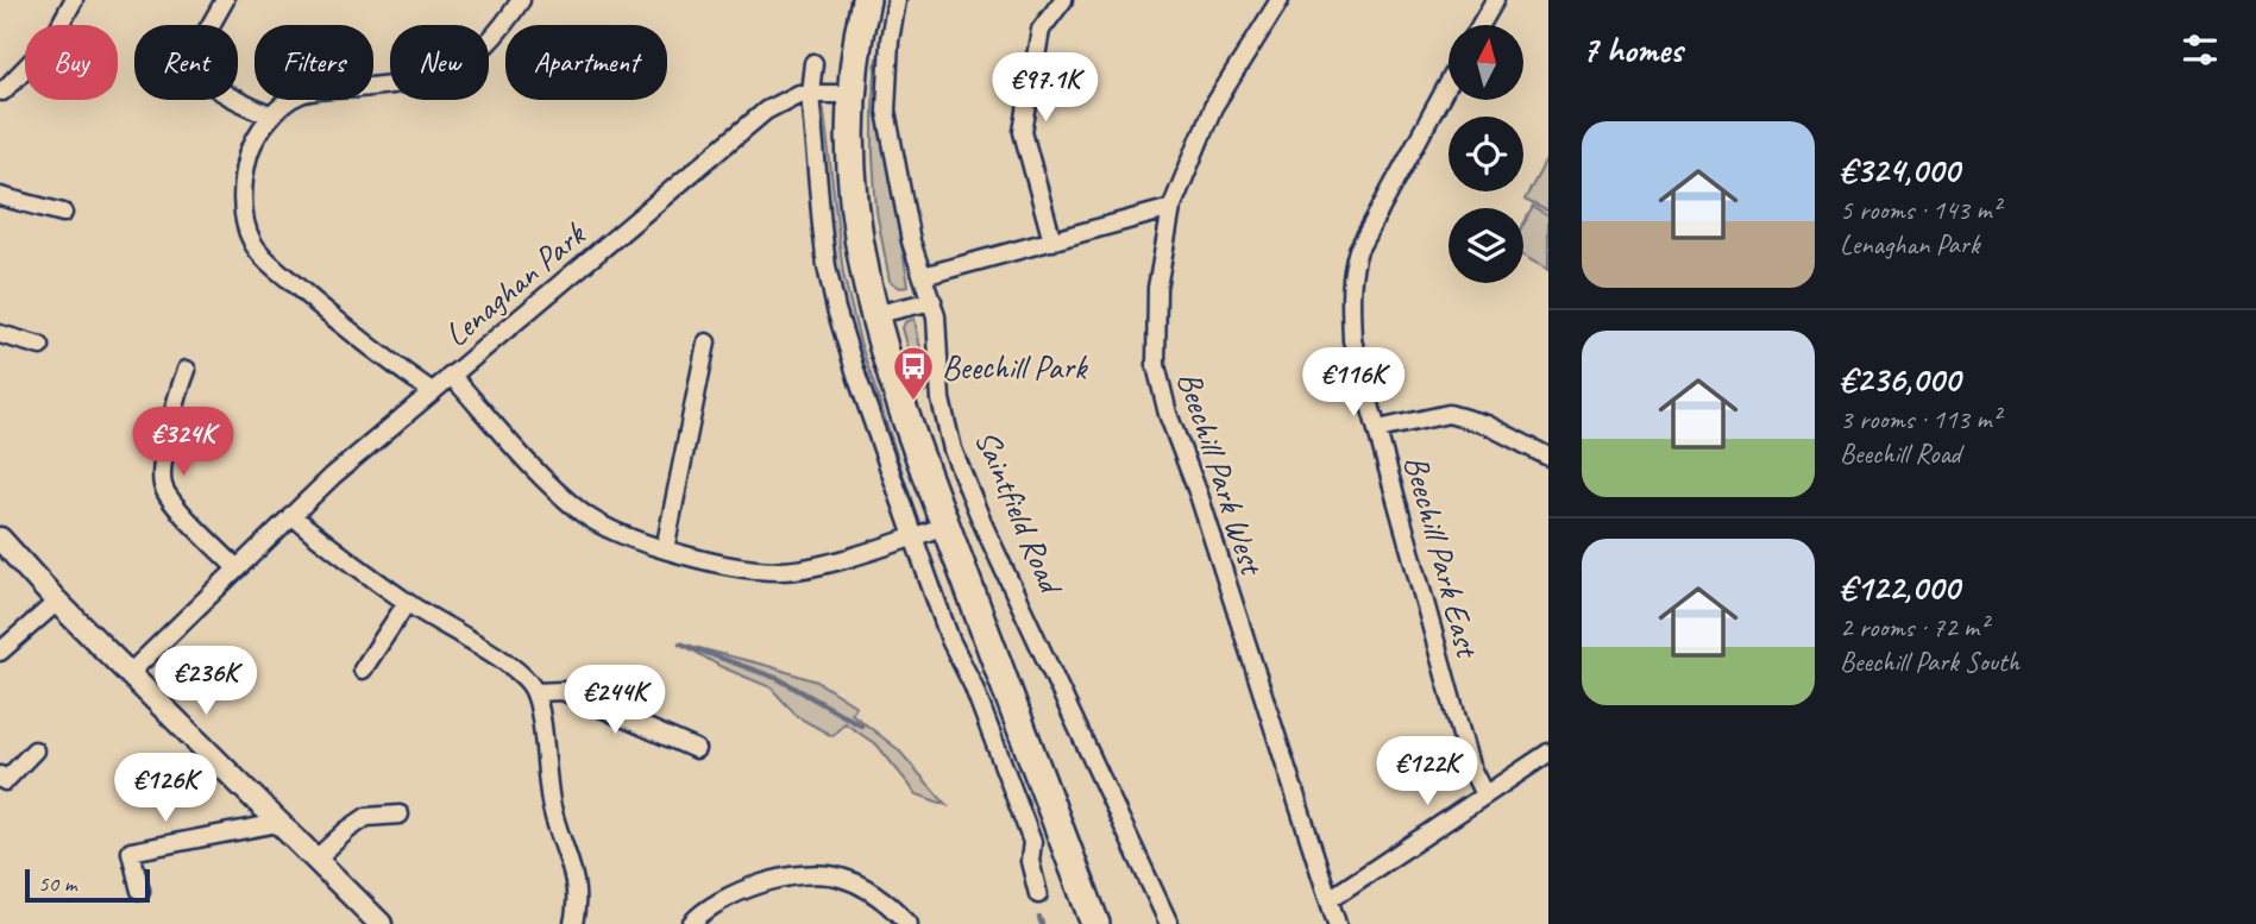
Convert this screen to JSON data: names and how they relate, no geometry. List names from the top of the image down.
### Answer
{
  "streets": {
    "street": [
      "Lenaghan Park",
      "Beechill Park West",
      "Saintfield Road",
      "Beechill Park East"
    ]
  },
  "places": {
    "bus stop": ["Beechill Park"]
  },
  "scale_bar": "50 m",
  "north": "top",
  "page": {
    "heading": "7 homes",
    "chip": [
      "Buy",
      "Rent",
      "Filters",
      "New",
      "Apartment"
    ],
    "price": [
      "€97.1K",
      "€116K",
      "€324K",
      "€236K",
      "€244K",
      "€122K",
      "€126K"
    ],
    "list": [
      {
        "name": "€324,000",
        "note": "5 rooms · 143 m² · Lenaghan Park"
      },
      {
        "name": "€236,000",
        "note": "3 rooms · 113 m² · Beechill Road"
      },
      {
        "name": "€122,000",
        "note": "2 rooms · 72 m² · Beechill Park South"
      }
    ],
    "scale": "50 m"
  }
}
